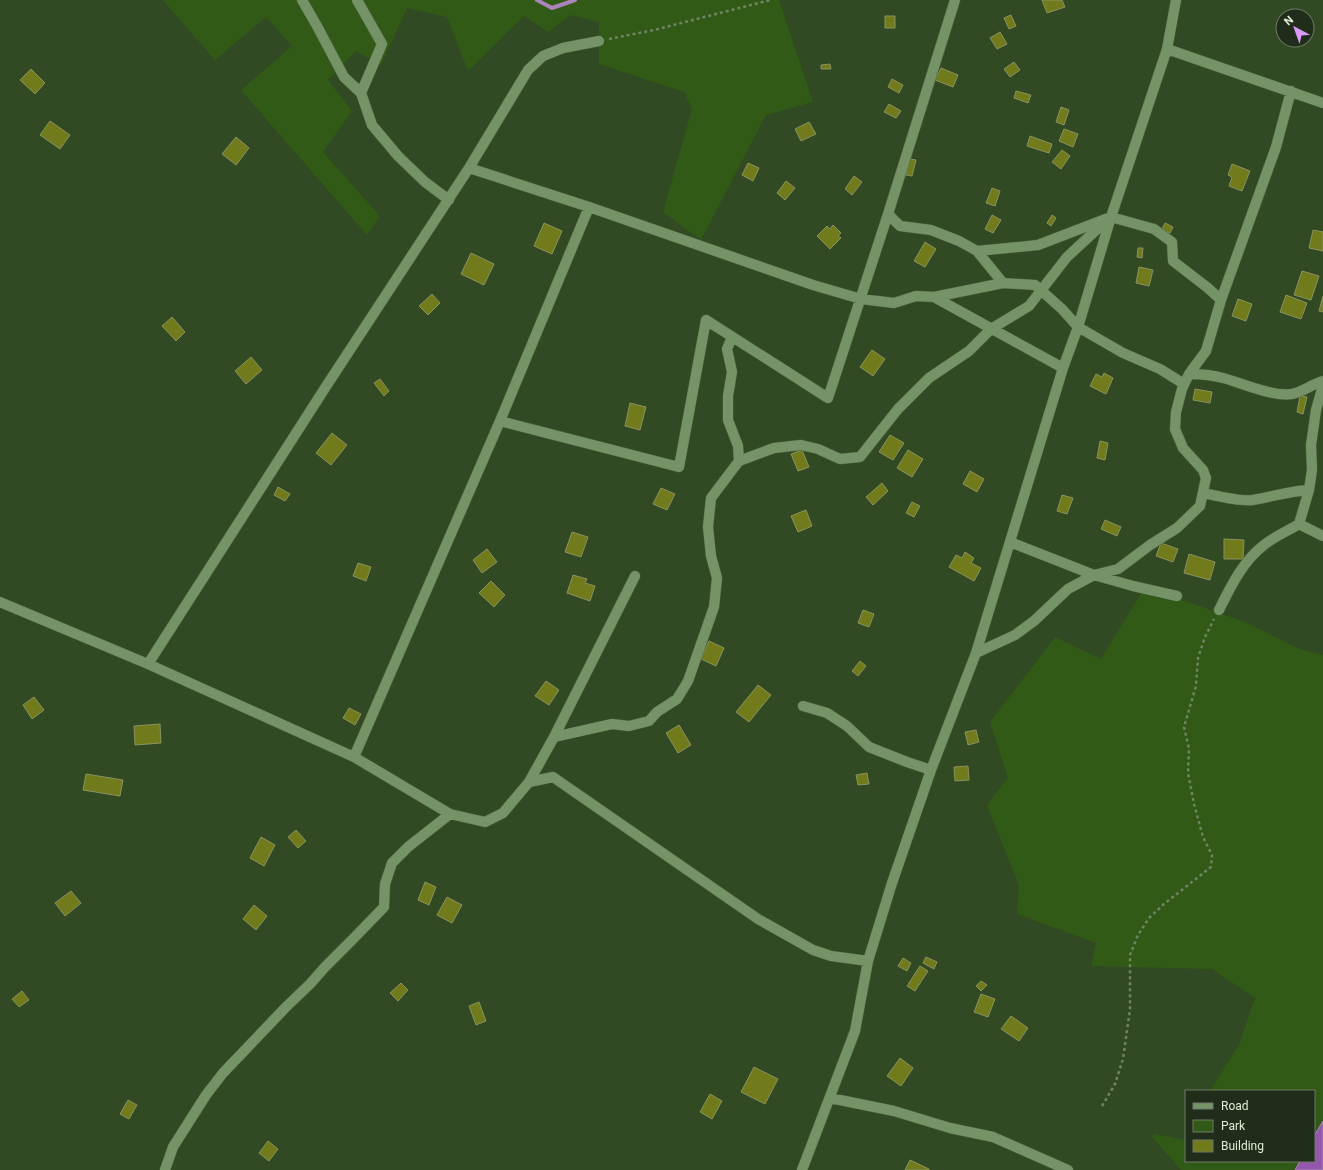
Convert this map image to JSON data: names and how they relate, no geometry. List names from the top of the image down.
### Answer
{
  "legend": ["Road", "Park", "Building"],
  "north": "top left"
}
